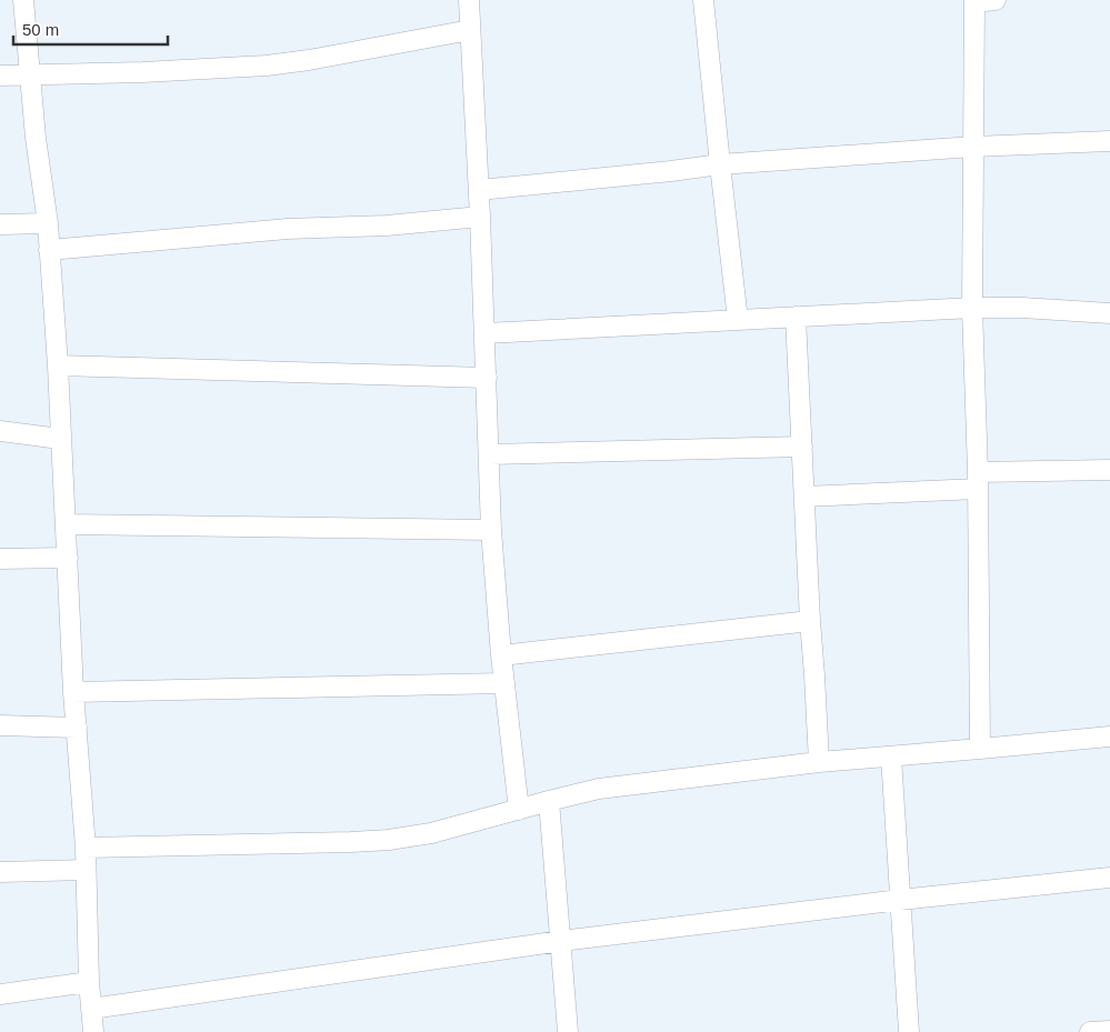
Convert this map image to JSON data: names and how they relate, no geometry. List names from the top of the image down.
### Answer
{
  "scale_bar": "50 m"
}
